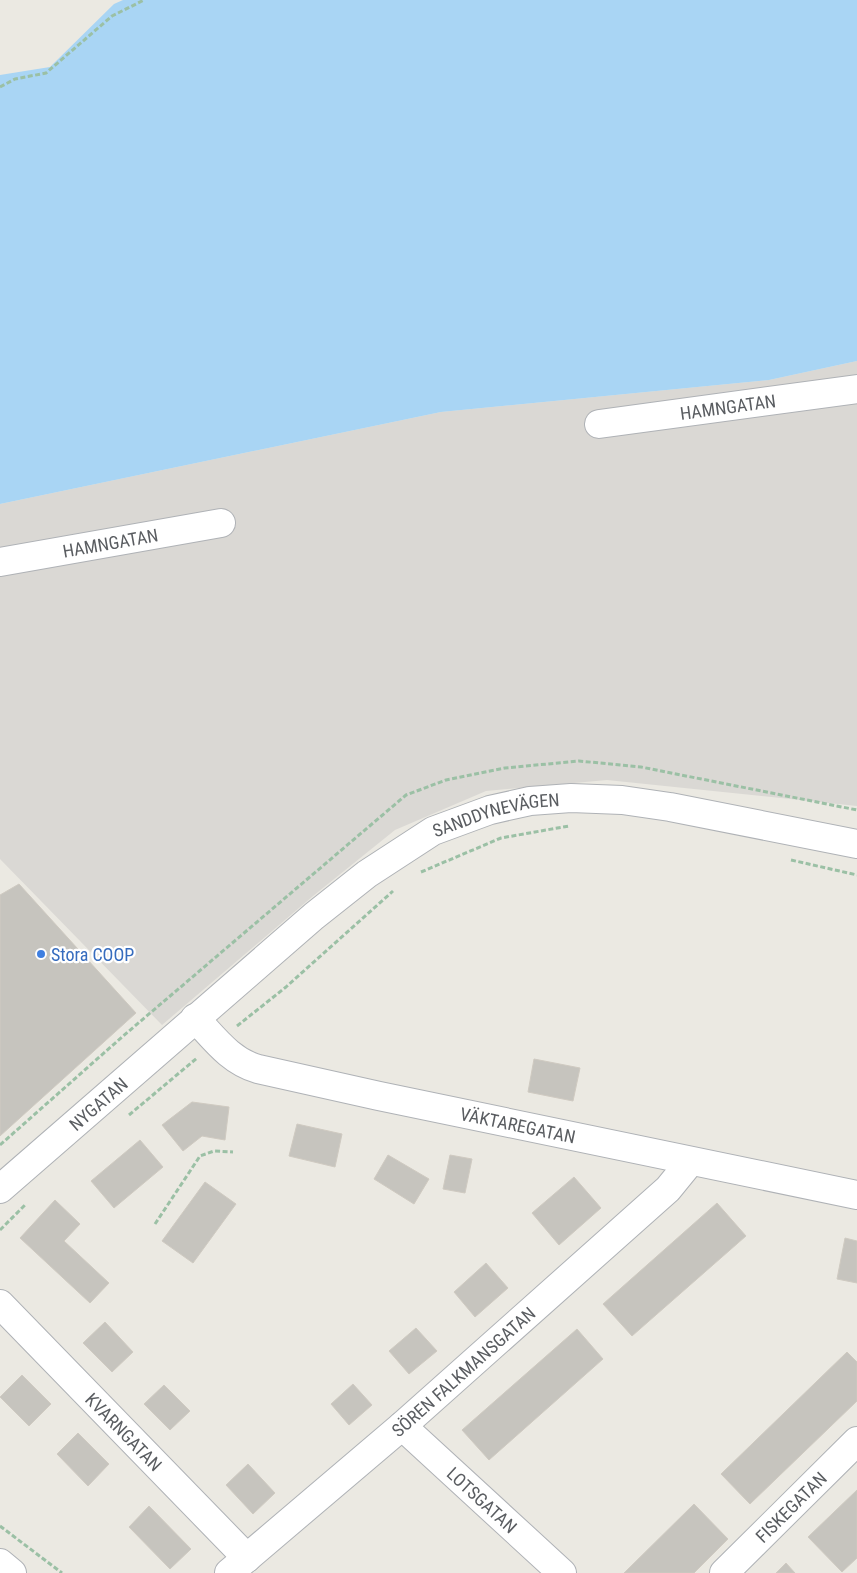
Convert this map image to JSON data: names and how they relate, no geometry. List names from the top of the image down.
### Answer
{
  "streets": {
    "street": [
      "HAMNGATAN",
      "SANDDYNEVÄGEN",
      "NYGATAN",
      "VÄKTAREGATAN",
      "SÖREN FALKMANSGATAN",
      "KVARNGATAN",
      "LOTSGATAN",
      "FISKEGATAN"
    ]
  },
  "crossings": [
    ["SANDDYNEVÄGEN", "NYGATAN"],
    ["SANDDYNEVÄGEN", "VÄKTAREGATAN"],
    ["NYGATAN", "VÄKTAREGATAN"],
    ["VÄKTAREGATAN", "SÖREN FALKMANSGATAN"],
    ["SÖREN FALKMANSGATAN", "KVARNGATAN"],
    ["SÖREN FALKMANSGATAN", "LOTSGATAN"]
  ],
  "places": ["Stora COOP"]
}
